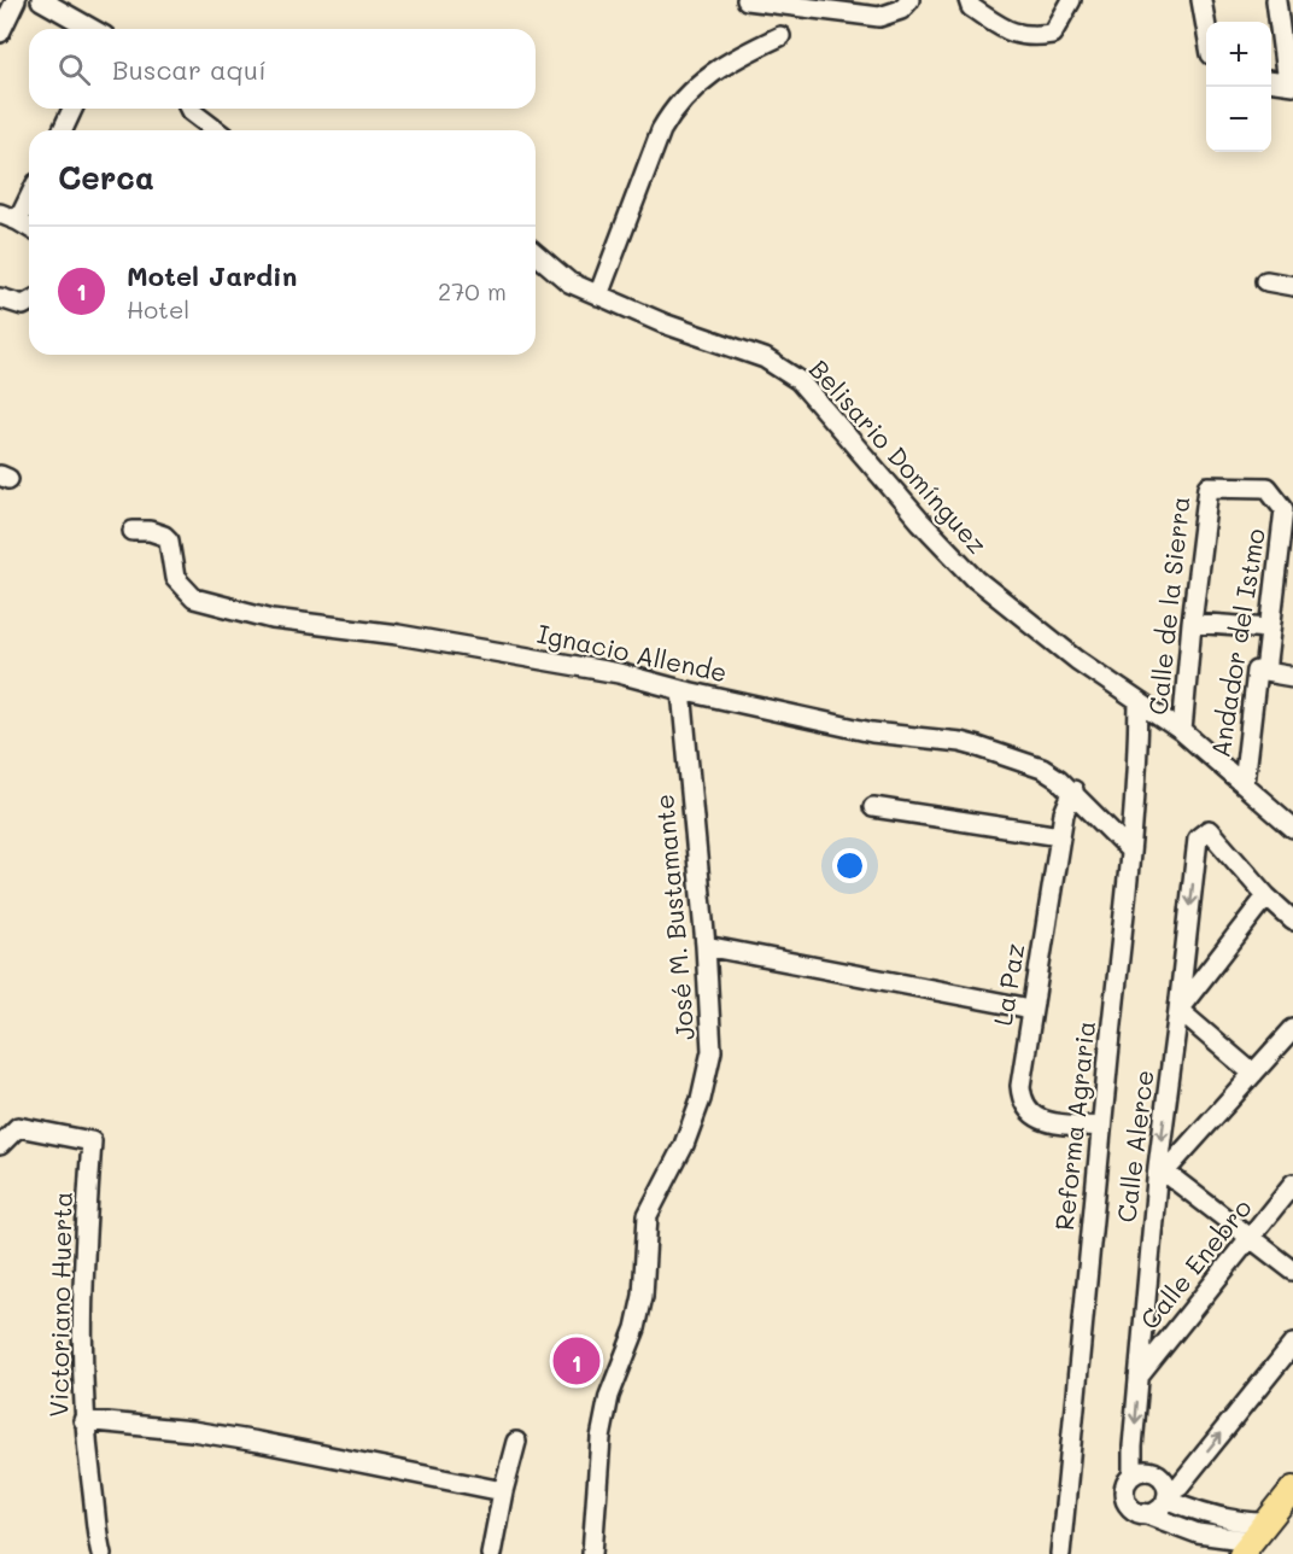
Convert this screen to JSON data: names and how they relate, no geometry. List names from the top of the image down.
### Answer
{
  "streets": {
    "street": [
      "Belisario Domínguez",
      "Calle de la Sierra",
      "Andador del Istmo",
      "Ignacio Allende",
      "José M. Bustamante",
      "La Paz",
      "Reforma Agraria",
      "Calle Alerce",
      "Calle Enebro",
      "Victoriano Huerta"
    ]
  },
  "crossings": [
    ["Belisario Domínguez", "Calle de la Sierra"],
    ["Belisario Domínguez", "Andador del Istmo"],
    ["Belisario Domínguez", "Reforma Agraria"],
    ["Calle de la Sierra", "Andador del Istmo"],
    ["Ignacio Allende", "José M. Bustamante"],
    ["Ignacio Allende", "La Paz"],
    ["Ignacio Allende", "Reforma Agraria"],
    ["La Paz", "Reforma Agraria"],
    ["Calle Alerce", "Calle Enebro"]
  ],
  "page": {
    "map_buttons": ["+", "−"],
    "search": "Buscar aquí",
    "heading": "Cerca",
    "list": [
      {
        "mark": "1",
        "name": "Motel Jardin",
        "note": "Hotel",
        "value": "270 m"
      }
    ],
    "pins": "1"
  }
}
